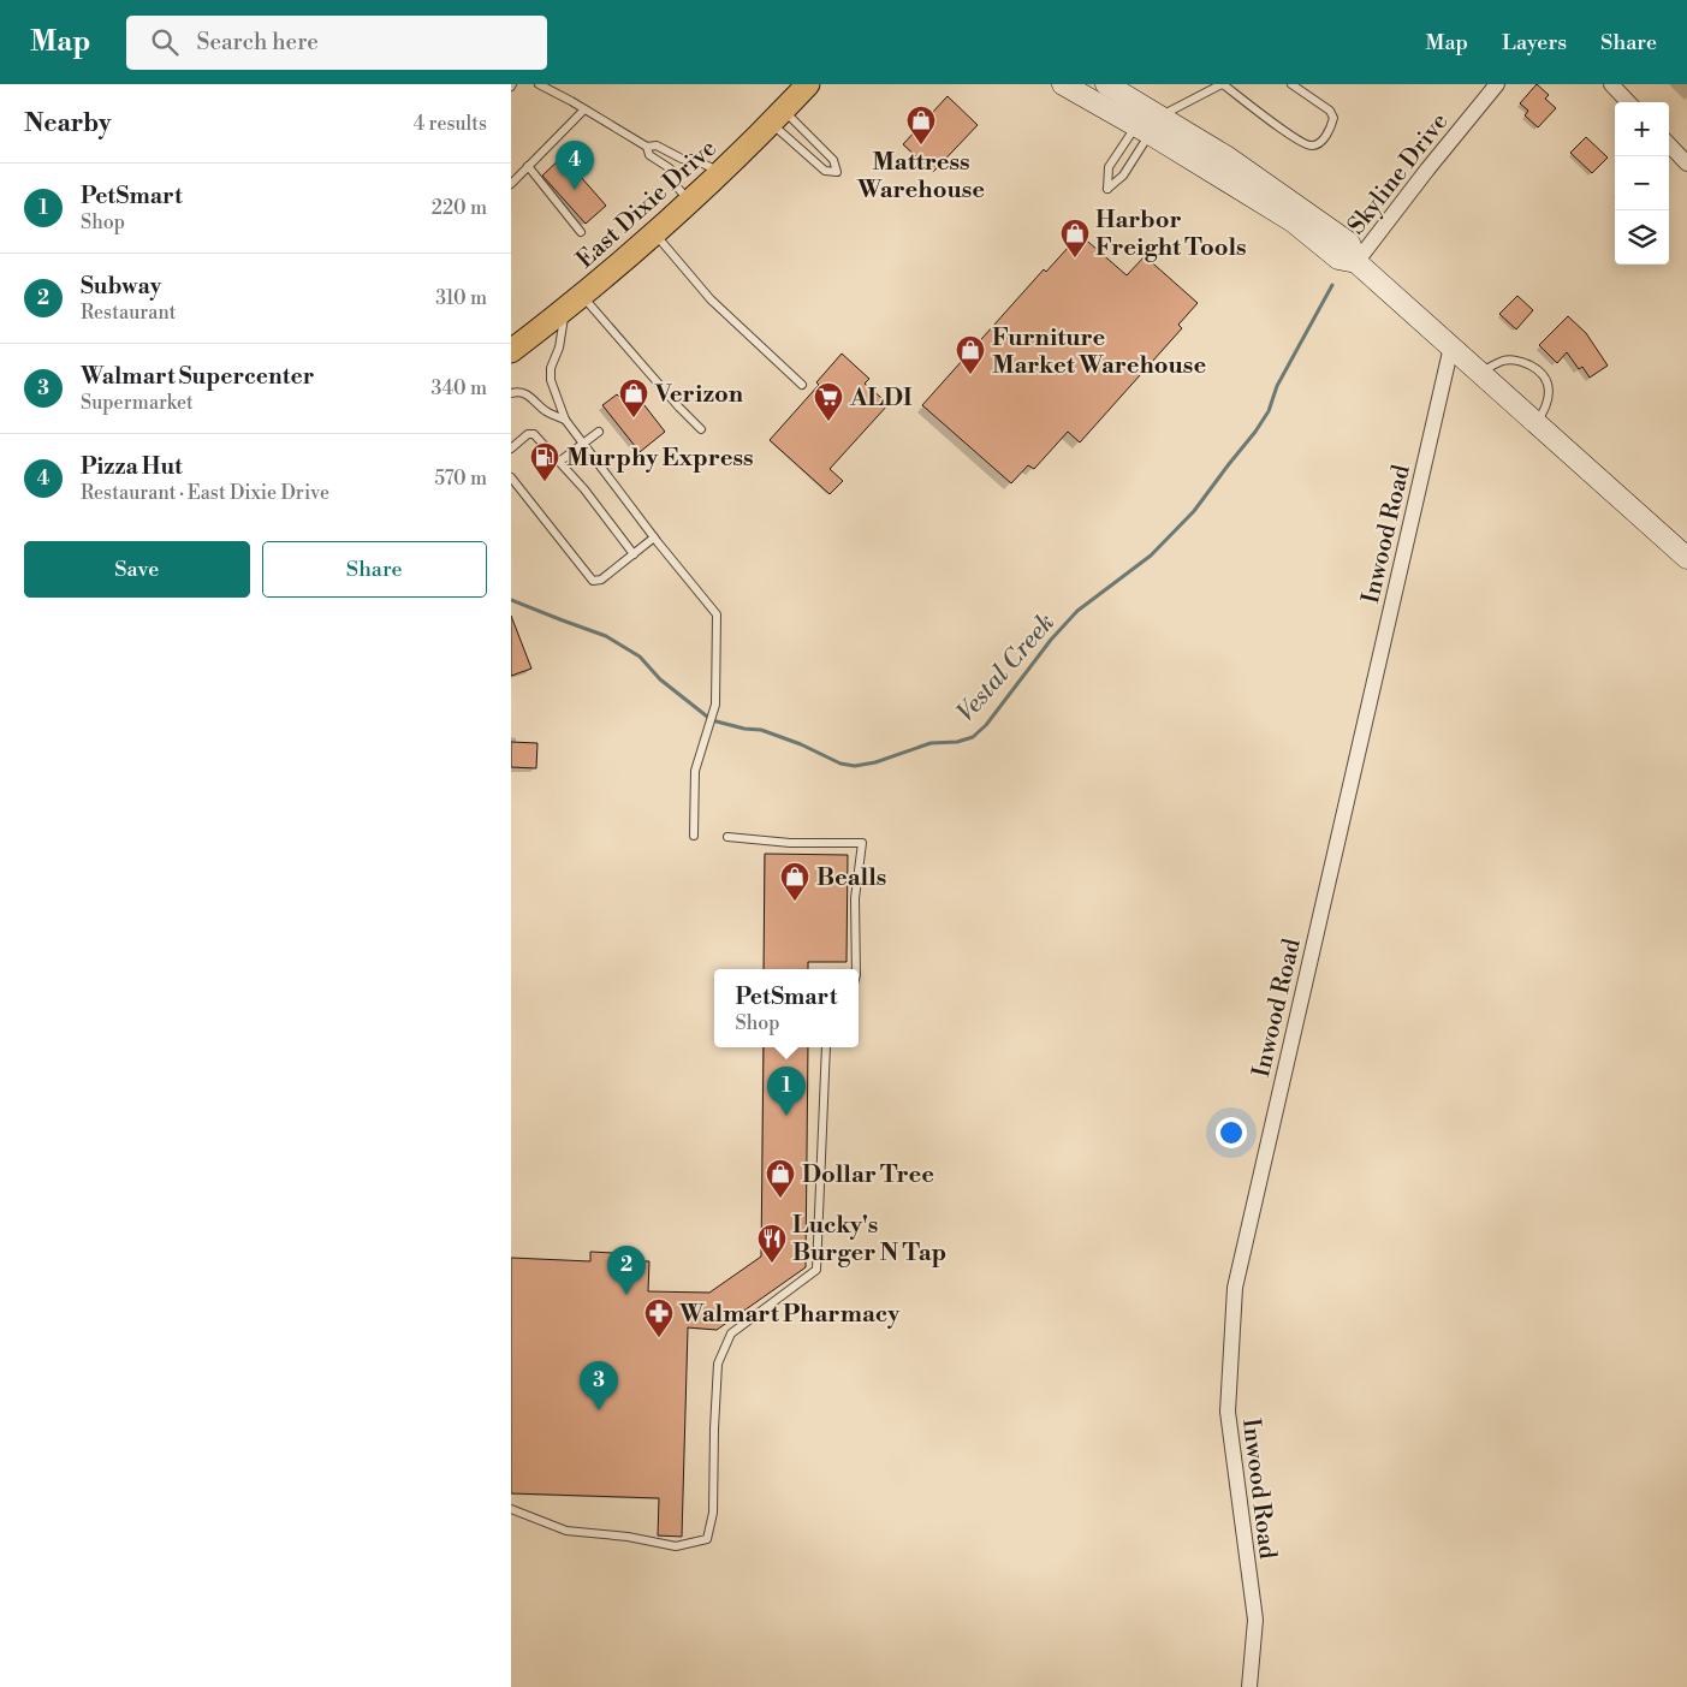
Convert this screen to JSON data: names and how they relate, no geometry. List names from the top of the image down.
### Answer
{
  "streets": {
    "main road": ["East Dixie Drive"],
    "street": ["Skyline Drive", "Inwood Road"]
  },
  "water": ["Vestal Creek"],
  "places": {
    "shop": [
      "Mattress Warehouse",
      "Harbor Freight Tools",
      "Furniture Market Warehouse",
      "Verizon",
      "Bealls",
      "Dollar Tree"
    ],
    "supermarket": ["ALDI"],
    "fuel station": ["Murphy Express"],
    "restaurant": ["Lucky's Burger N Tap"],
    "pharmacy": ["Walmart Pharmacy"]
  },
  "page": {
    "header": "Map",
    "search": "Search here",
    "nav": ["Map", "Layers", "Share"],
    "heading": ["Nearby", "4 results"],
    "map_buttons": ["+", "−"],
    "pins": [
      "4",
      "1",
      "2",
      "3"
    ],
    "list": [
      {
        "mark": "1",
        "name": "PetSmart",
        "note": "Shop",
        "value": "220 m"
      },
      {
        "mark": "2",
        "name": "Subway",
        "note": "Restaurant",
        "value": "310 m"
      },
      {
        "mark": "3",
        "name": "Walmart Supercenter",
        "note": "Supermarket",
        "value": "340 m"
      },
      {
        "mark": "4",
        "name": "Pizza Hut",
        "note": "Restaurant · East Dixie Drive",
        "value": "570 m"
      }
    ],
    "buttons": ["Save", "Share"],
    "popup": ["PetSmart", "Shop"]
  }
}
